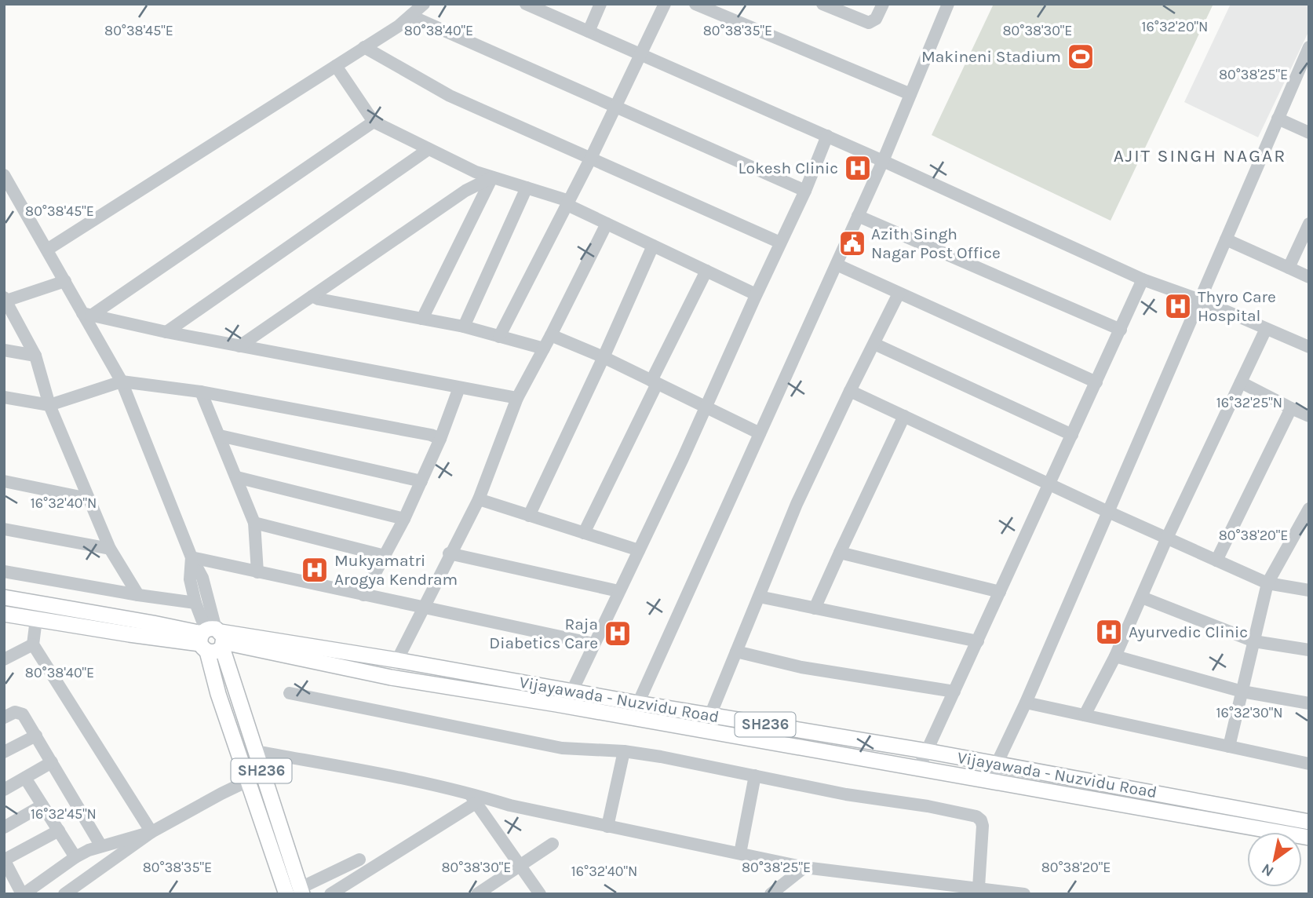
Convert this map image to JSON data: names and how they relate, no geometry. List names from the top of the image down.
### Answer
{
  "streets": {
    "main road": ["Vijayawada - Nuzvidu Road", "SH236"]
  },
  "crossings": [
    ["Vijayawada - Nuzvidu Road", "SH236"]
  ],
  "districts": ["AJIT SINGH NAGAR"],
  "places": {
    "sports": ["Makineni Stadium"],
    "hospital": [
      "Lokesh Clinic",
      "Thyro Care Hospital",
      "Mukyamatri Arogya Kendram",
      "Ayurvedic Clinic",
      "Raja Diabetics Care"
    ],
    "public building": ["Azith Singh Nagar Post Office"]
  },
  "north": "bottom left",
  "coordinates": [
    "16°32'20\"N",
    "80°38'45\"E",
    "80°38'40\"E",
    "80°38'35\"E",
    "80°38'30\"E",
    "80°38'25\"E",
    "16°32'25\"N",
    "16°32'40\"N",
    "80°38'20\"E",
    "16°32'30\"N",
    "16°32'45\"N"
  ]
}
